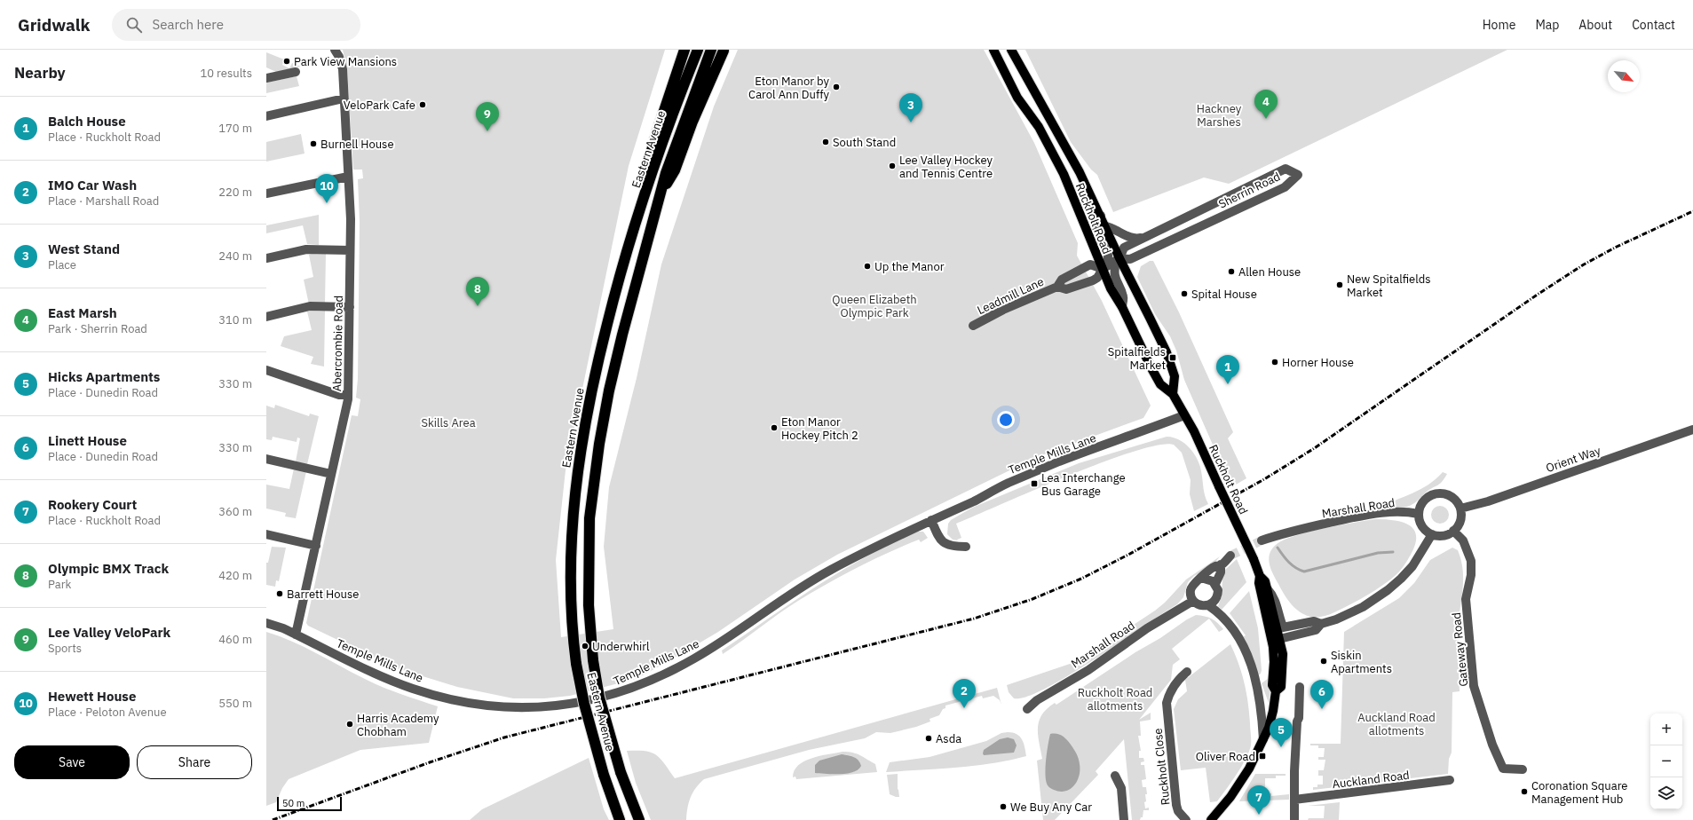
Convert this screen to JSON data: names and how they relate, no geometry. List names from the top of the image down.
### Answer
{
  "streets": {
    "highway": ["Eastern Avenue"],
    "main road": ["Ruckholt Road"],
    "street": [
      "Sherrin Road",
      "Leadmill Lane",
      "Abercrombie Road",
      "Temple Mills Lane",
      "Orient Way",
      "Marshall Road",
      "Gateway Road",
      "Ruckholt Close",
      "Auckland Road"
    ]
  },
  "crossings": [
    ["Sherrin Road", "Ruckholt Road"],
    ["Sherrin Road", "Leadmill Lane"],
    ["Ruckholt Road", "Leadmill Lane"],
    ["Ruckholt Road", "Temple Mills Lane"],
    ["Abercrombie Road", "Temple Mills Lane"],
    ["Orient Way", "Marshall Road"],
    ["Orient Way", "Gateway Road"],
    ["Marshall Road", "Gateway Road"]
  ],
  "parks": [
    "Hackney Marshes",
    "Queen Elizabeth Olympic Park",
    "Skills Area",
    "Ruckholt Road allotments",
    "Auckland Road allotments"
  ],
  "places": {
    "other": [
      "Park View Mansions",
      "Eton Manor by Carol Ann Duffy",
      "VeloPark Cafe",
      "South Stand",
      "Burnell House",
      "Lee Valley Hockey and Tennis Centre",
      "Up the Manor",
      "Allen House",
      "New Spitalfields Market",
      "Spital House",
      "Horner House",
      "Eton Manor Hockey Pitch 2",
      "Barrett House",
      "Underwhirl",
      "Siskin Apartments",
      "Harris Academy Chobham",
      "Asda",
      "Coronation Square Management Hub",
      "We Buy Any Car"
    ],
    "transit": ["Spitalfields Market", "Lea Interchange Bus Garage", "Oliver Road"]
  },
  "scale_bar": "50 m",
  "north": "bottom right",
  "page": {
    "header": "Gridwalk",
    "search": "Search here",
    "nav": [
      "Home",
      "Map",
      "About",
      "Contact"
    ],
    "heading": ["Nearby", "10 results"],
    "pins": [
      "4",
      "3",
      "9",
      "10",
      "8",
      "1",
      "2",
      "6",
      "5",
      "7"
    ],
    "list": [
      {
        "mark": "1",
        "name": "Balch House",
        "note": "Place · Ruckholt Road",
        "value": "170 m"
      },
      {
        "mark": "2",
        "name": "IMO Car Wash",
        "note": "Place · Marshall Road",
        "value": "220 m"
      },
      {
        "mark": "3",
        "name": "West Stand",
        "note": "Place",
        "value": "240 m"
      },
      {
        "mark": "4",
        "name": "East Marsh",
        "note": "Park · Sherrin Road",
        "value": "310 m"
      },
      {
        "mark": "5",
        "name": "Hicks Apartments",
        "note": "Place · Dunedin Road",
        "value": "330 m"
      },
      {
        "mark": "6",
        "name": "Linett House",
        "note": "Place · Dunedin Road",
        "value": "330 m"
      },
      {
        "mark": "7",
        "name": "Rookery Court",
        "note": "Place · Ruckholt Road",
        "value": "360 m"
      },
      {
        "mark": "8",
        "name": "Olympic BMX Track",
        "note": "Park",
        "value": "420 m"
      },
      {
        "mark": "9",
        "name": "Lee Valley VeloPark",
        "note": "Sports",
        "value": "460 m"
      },
      {
        "mark": "10",
        "name": "Hewett House",
        "note": "Place · Peloton Avenue",
        "value": "550 m"
      }
    ],
    "map_buttons": ["+", "−"],
    "buttons": ["Save", "Share"],
    "scale": "50 m"
  }
}
